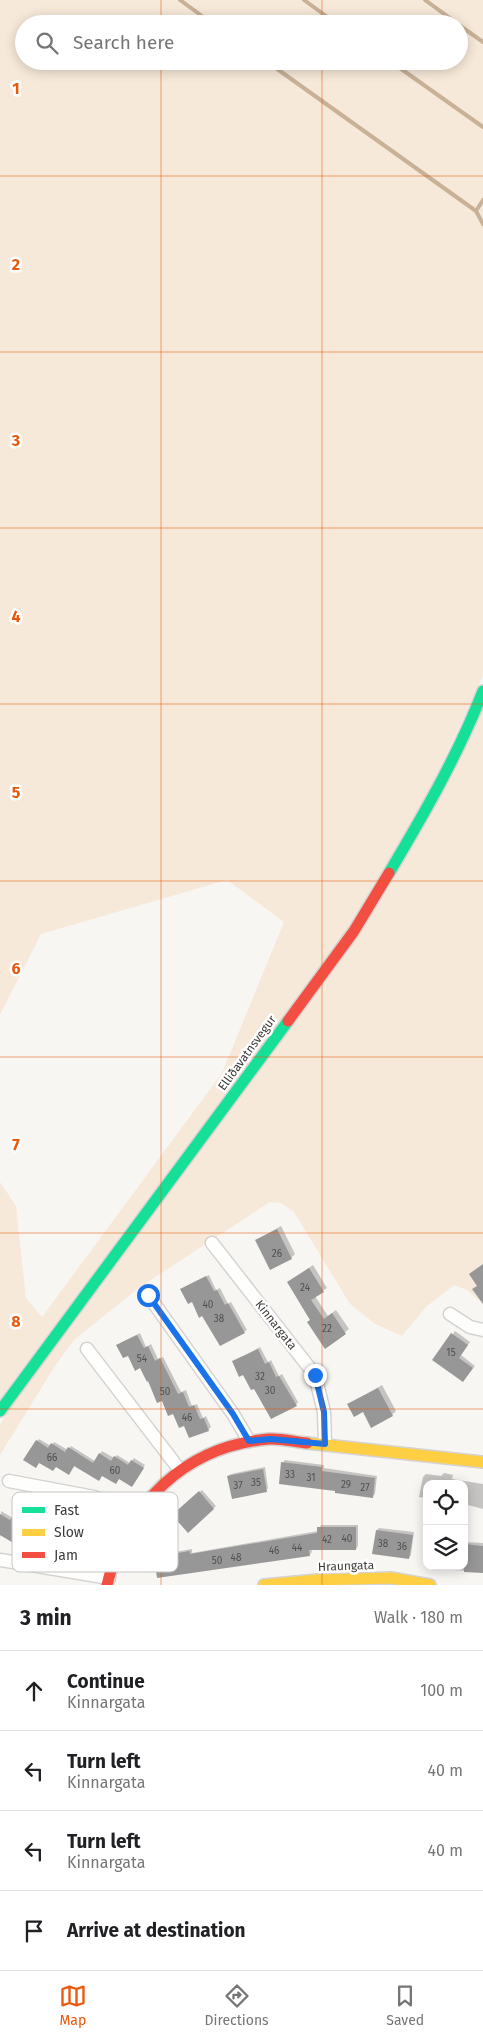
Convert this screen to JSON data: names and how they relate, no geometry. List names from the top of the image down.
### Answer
{
  "streets": {
    "main road": ["Elliðavatnsvegur", "Hraungata"],
    "street": ["Kinnargata"]
  },
  "house_numbers": [
    "26",
    "24",
    "40",
    "38",
    "22",
    "15",
    "54",
    "32",
    "30",
    "50",
    "46",
    "66",
    "60",
    "33",
    "31",
    "35",
    "29",
    "37",
    "27",
    "40",
    "42",
    "38",
    "36",
    "44",
    "46",
    "48",
    "50"
  ],
  "legend": ["Fast", "Slow", "Jam"],
  "page": {
    "search": "Search here",
    "heading": ["3 min", "Walk · 180 m"],
    "list": [
      ["Continue", "Kinnargata", "100 m"],
      ["Turn left", "Kinnargata", "40 m"],
      ["Turn left", "Kinnargata", "40 m"],
      "Arrive at destination"
    ],
    "nav": ["Map", "Directions", "Saved"]
  },
  "grid": {
    "rows": [
      "1",
      "2",
      "3",
      "4",
      "5",
      "6",
      "7",
      "8"
    ]
  }
}
